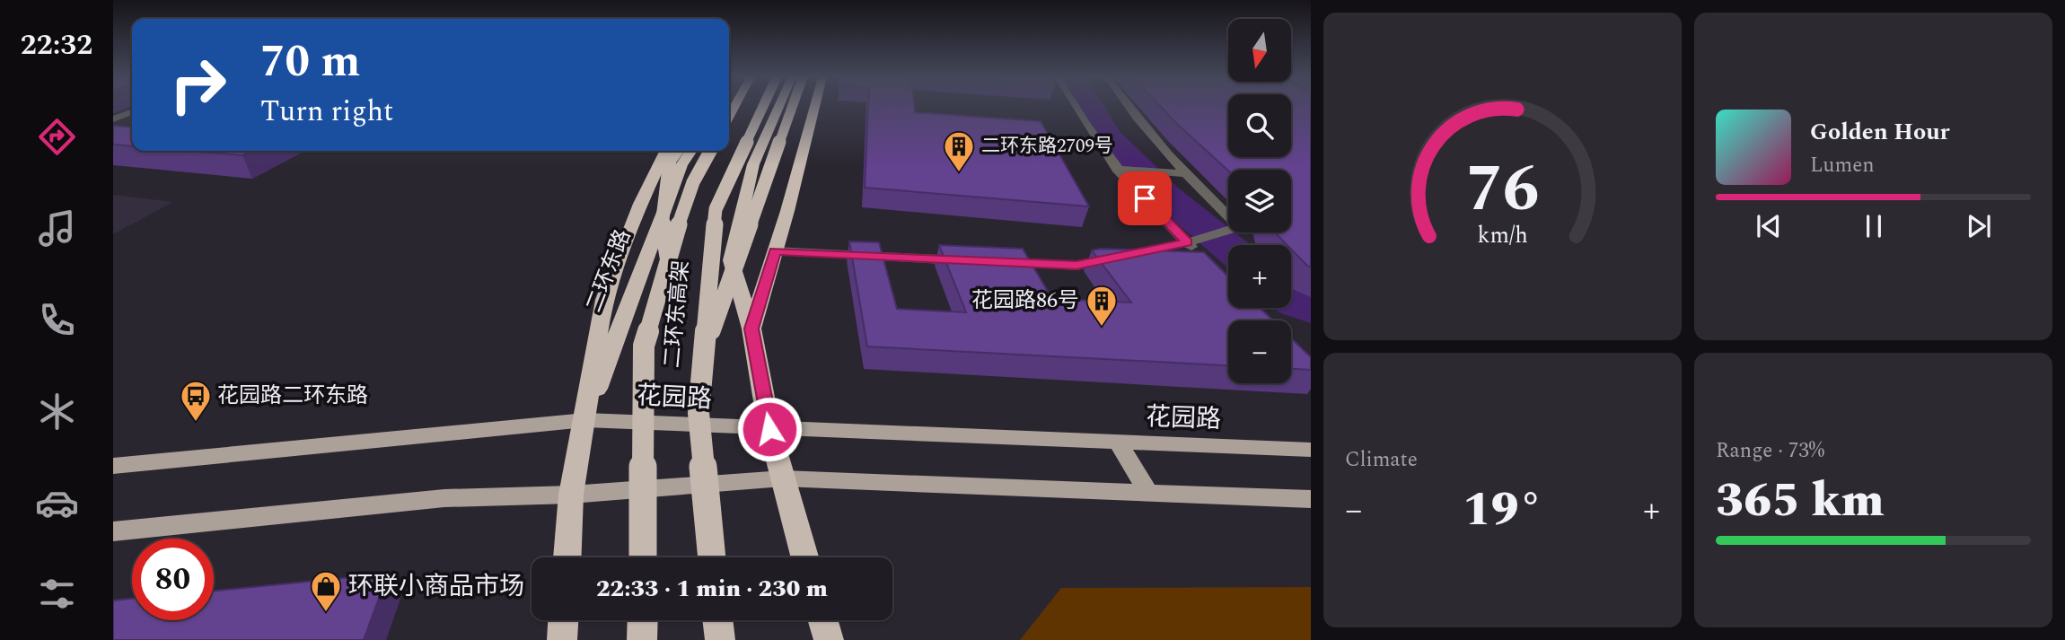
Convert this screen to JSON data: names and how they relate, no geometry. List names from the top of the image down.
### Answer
{
  "streets": {
    "highway": ["二环东路", "二环东高架"],
    "main road": ["花园路"]
  },
  "crossings": [
    ["二环东路", "花园路"]
  ],
  "places": {
    "building": ["二环东路2709号", "花园路86号"],
    "bus stop": ["花园路二环东路"],
    "shop": ["环联小商品市场"]
  },
  "north": "bottom",
  "page": {
    "tabs": "22:32",
    "map_buttons": ["+", "−"],
    "turn": ["70 m", "Turn right"],
    "song": ["Golden Hour", "Lumen"],
    "tile": [
      "Climate",
      ["Range · 73%", "365 km"]
    ],
    "heat": ["−", "19°", "+"],
    "limit": "80",
    "trip": "22:33 · 1 min · 230 m",
    "gauge": ["76", "km/h"]
  }
}
